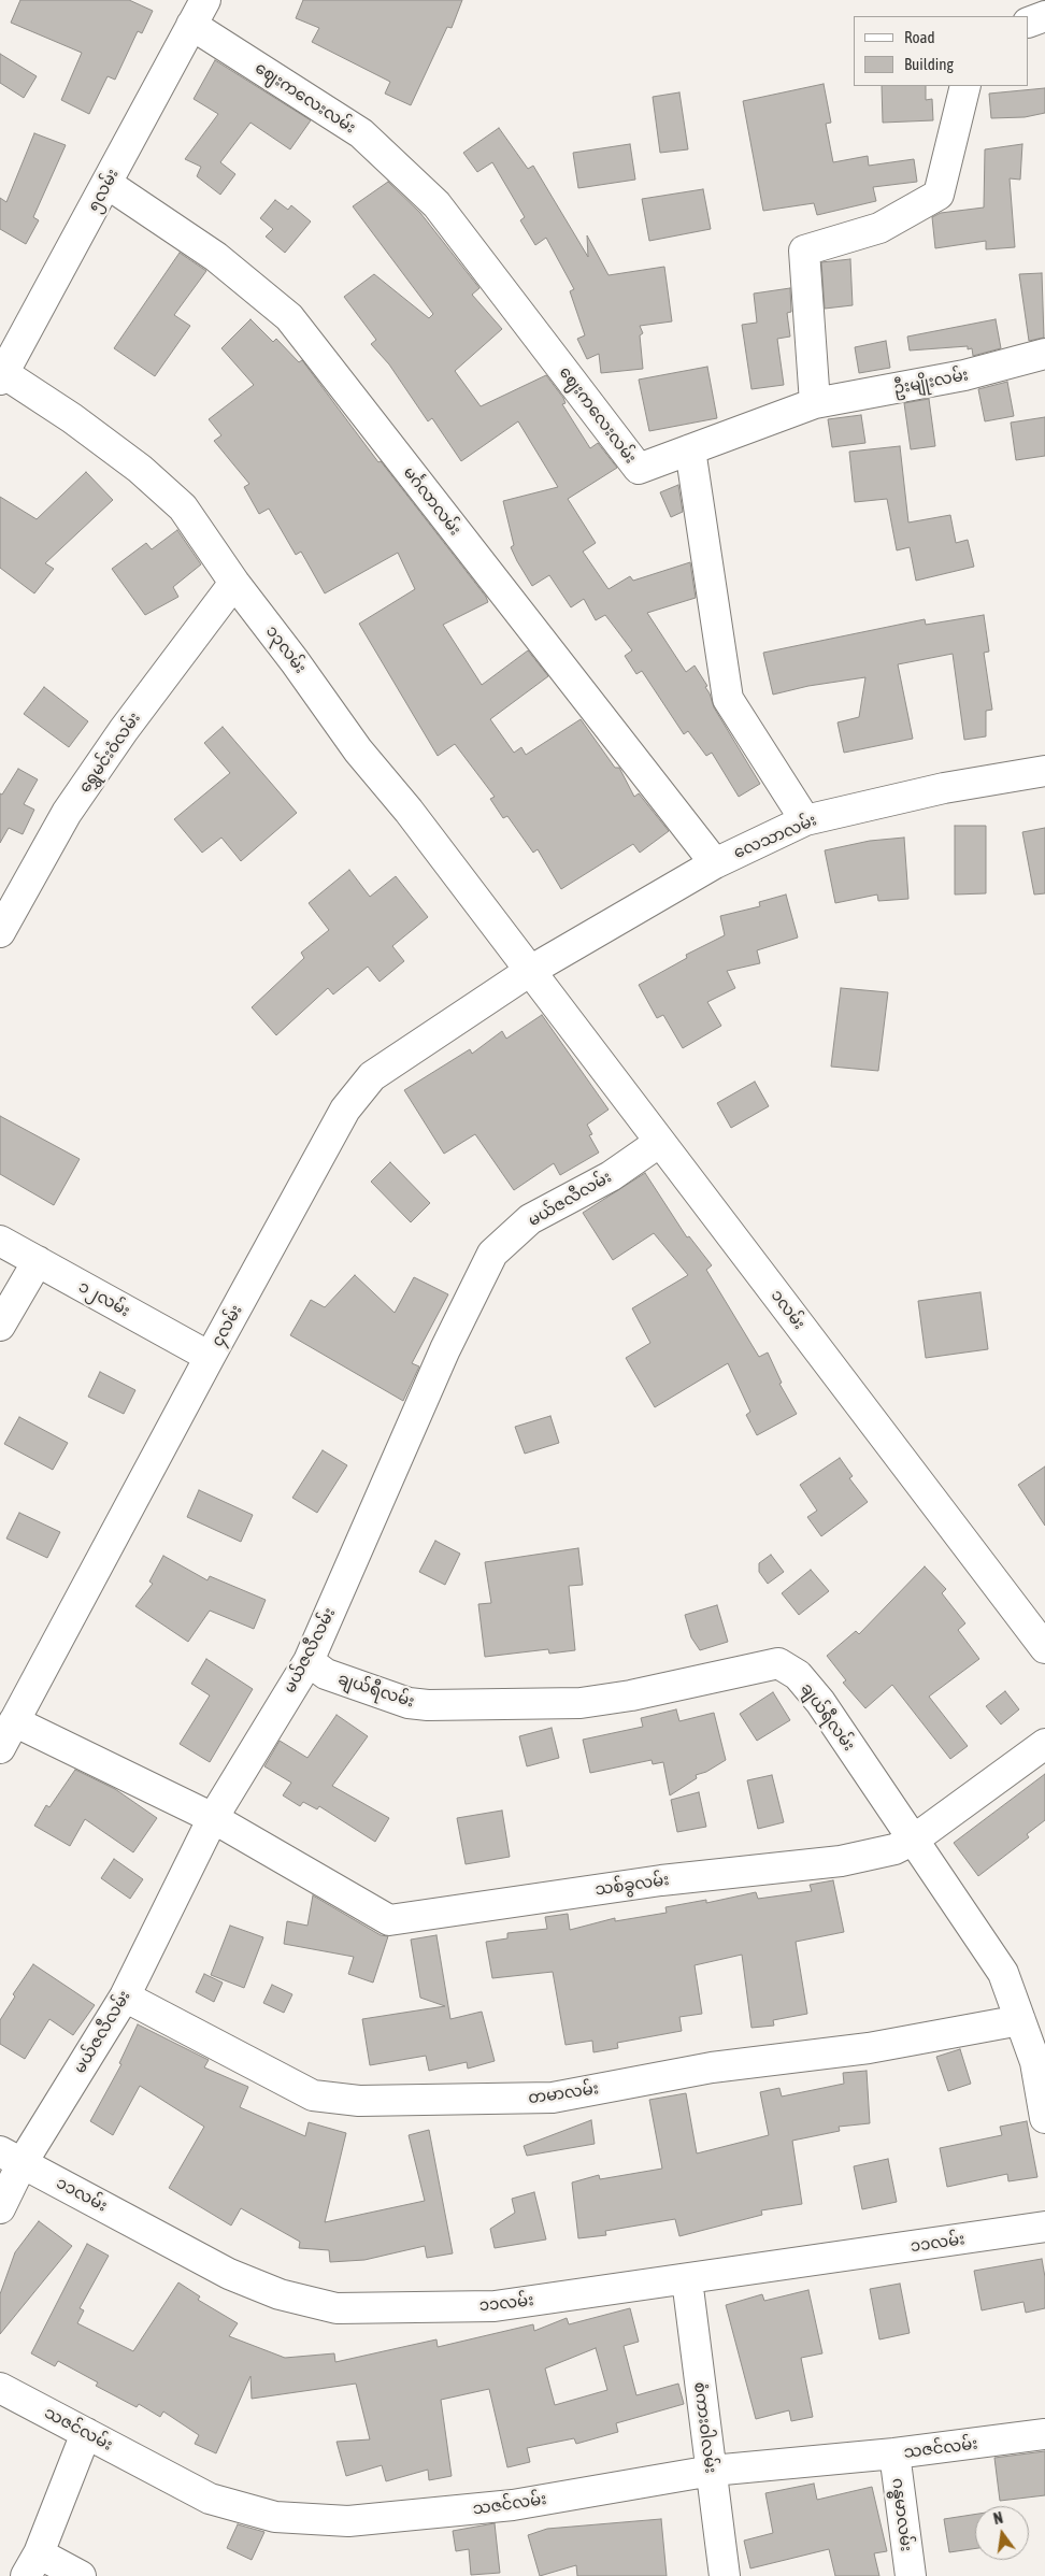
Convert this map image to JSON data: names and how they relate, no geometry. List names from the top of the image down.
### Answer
{
  "streets": {
    "street": [
      "ဈေးကလေးလမ်း",
      "၅လမ်း",
      "ဦးမျိုးလမ်း",
      "မင်္ဂလာလမ်း",
      "၁၃လမ်း",
      "ရွှေမင်းဝံလမ်း",
      "လေသာလမ်း",
      "မယ်ဇလီလမ်း",
      "၁၂လမ်း",
      "၁လမ်း",
      "၄လမ်း",
      "ချယ်ရီလမ်း",
      "သစ်ခွလမ်း",
      "တမာလမ်း",
      "၁၁လမ်း",
      "စံကားဝါလမ်း",
      "သဇင်လမ်း",
      "ဂန္ဓမာလမ်း"
    ]
  },
  "crossings": [
    ["ဈေးကလေးလမ်း", "၅လမ်း"],
    ["ဈေးကလေးလမ်း", "ဦးမျိုးလမ်း"],
    ["၅လမ်း", "မင်္ဂလာလမ်း"],
    ["၅လမ်း", "၁၃လမ်း"],
    ["မင်္ဂလာလမ်း", "လေသာလမ်း"],
    ["၁၃လမ်း", "ရွှေမင်းဝံလမ်း"],
    ["၁၃လမ်း", "လေသာလမ်း"],
    ["၁၃လမ်း", "၁လမ်း"],
    ["၁၃လမ်း", "၄လမ်း"],
    ["လေသာလမ်း", "၁လမ်း"],
    ["လေသာလမ်း", "၄လမ်း"],
    ["မယ်ဇလီလမ်း", "၁လမ်း"],
    ["မယ်ဇလီလမ်း", "ချယ်ရီလမ်း"],
    ["မယ်ဇလီလမ်း", "သစ်ခွလမ်း"],
    ["မယ်ဇလီလမ်း", "တမာလမ်း"],
    ["မယ်ဇလီလမ်း", "၁၁လမ်း"],
    ["၁၂လမ်း", "၄လမ်း"],
    ["၁လမ်း", "၄လမ်း"],
    ["၄လမ်း", "သစ်ခွလမ်း"],
    ["ချယ်ရီလမ်း", "သစ်ခွလမ်း"],
    ["ချယ်ရီလမ်း", "တမာလမ်း"],
    ["၁၁လမ်း", "စံကားဝါလမ်း"],
    ["စံကားဝါလမ်း", "သဇင်လမ်း"],
    ["သဇင်လမ်း", "ဂန္ဓမာလမ်း"]
  ],
  "legend": ["Road", "Building"],
  "north": "top"
}
